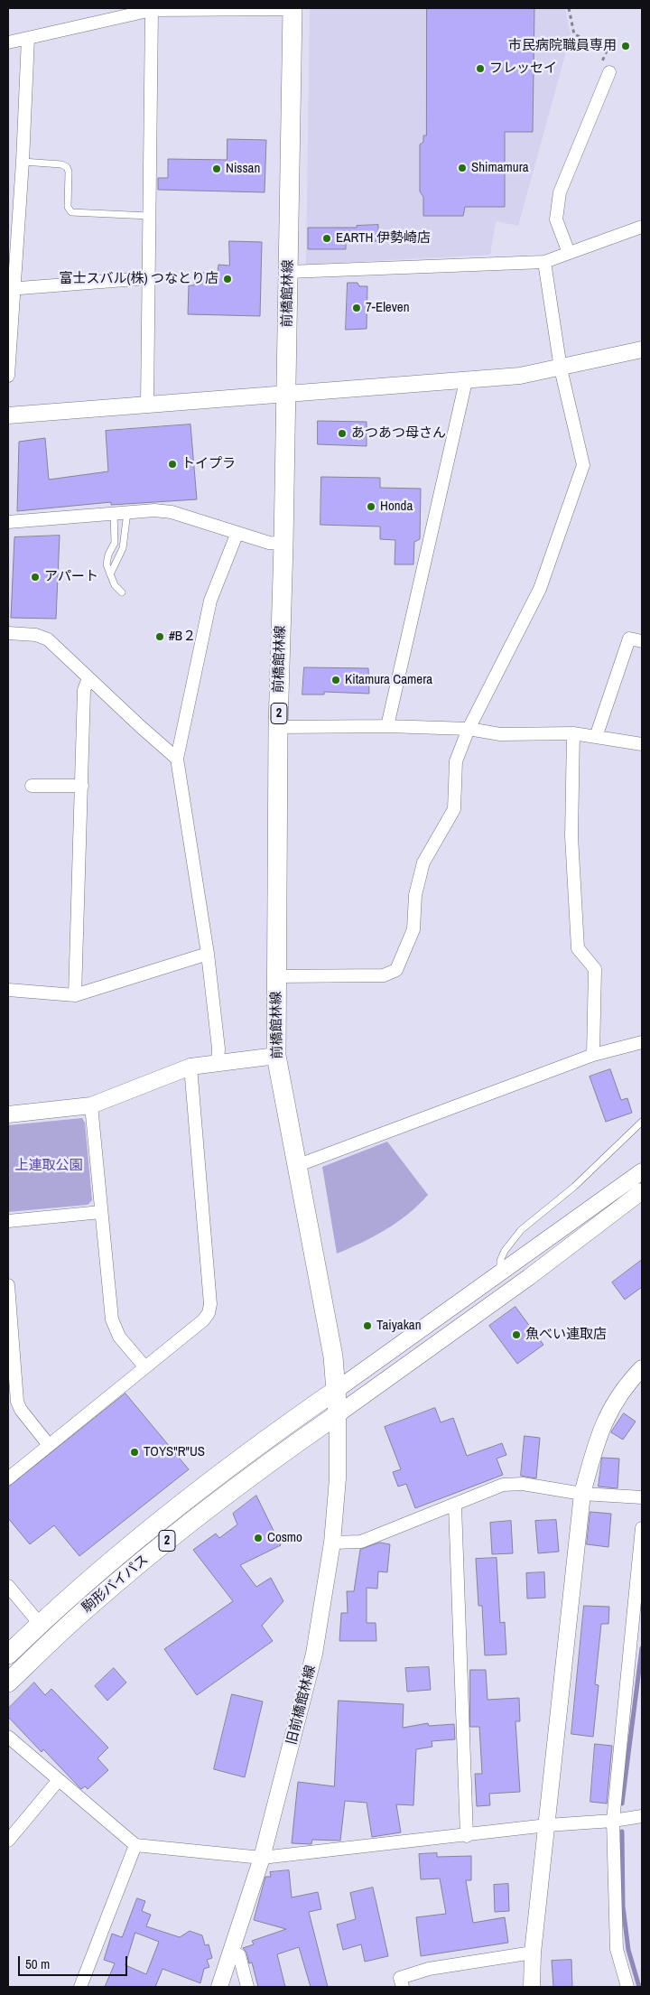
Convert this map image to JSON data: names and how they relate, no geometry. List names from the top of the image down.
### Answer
{
  "streets": {
    "main road": ["前橋館林線", "2", "駒形バイパス"],
    "street": ["旧前橋館林線"]
  },
  "crossings": [
    ["前橋館林線", "駒形バイパス"],
    ["前橋館林線", "旧前橋館林線"],
    ["駒形バイパス", "旧前橋館林線"]
  ],
  "parks": ["上連取公園"],
  "places": [
    "市民病院職員専用",
    "フレッセイ",
    "Shimamura",
    "Nissan",
    "EARTH 伊勢崎店",
    "富士スバル(株) つなとり店",
    "7-Eleven",
    "あつあつ母さん",
    "トイプラ",
    "Honda",
    "アパート",
    "#B２",
    "Kitamura Camera",
    "Taiyakan",
    "魚べい連取店",
    "TOYS\"R\"US",
    "Cosmo"
  ],
  "scale_bar": "50 m"
}
